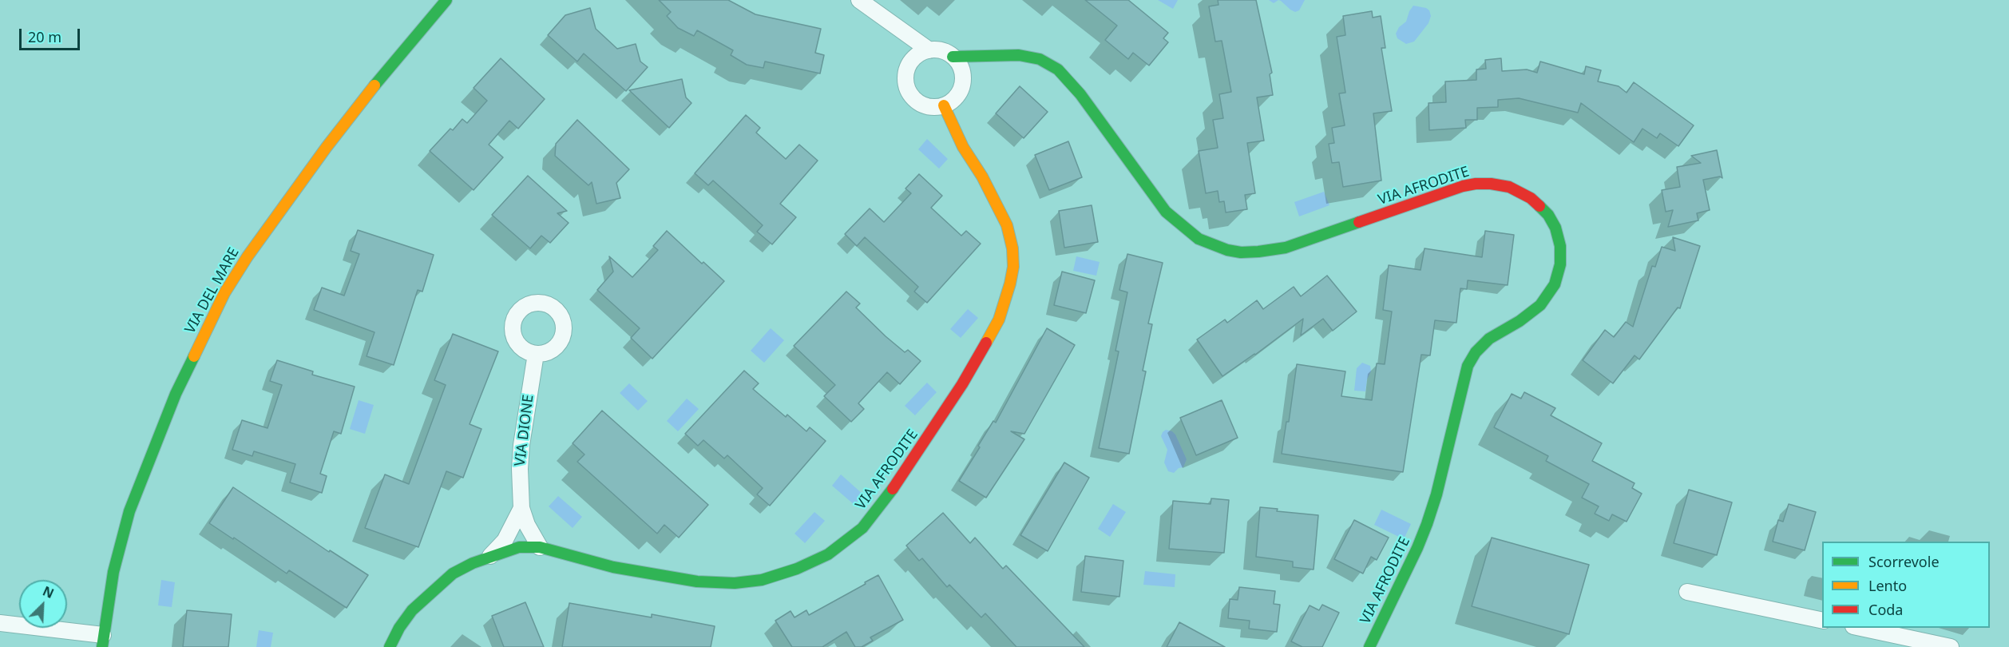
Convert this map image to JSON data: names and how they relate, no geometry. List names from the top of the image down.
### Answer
{
  "streets": {
    "street": ["VIA AFRODITE", "VIA DEL MARE", "VIA DIONE"]
  },
  "crossings": [
    ["VIA AFRODITE", "VIA DIONE"]
  ],
  "legend": ["Scorrevole", "Lento", "Coda"],
  "scale_bar": "20 m",
  "north": "top right"
}
